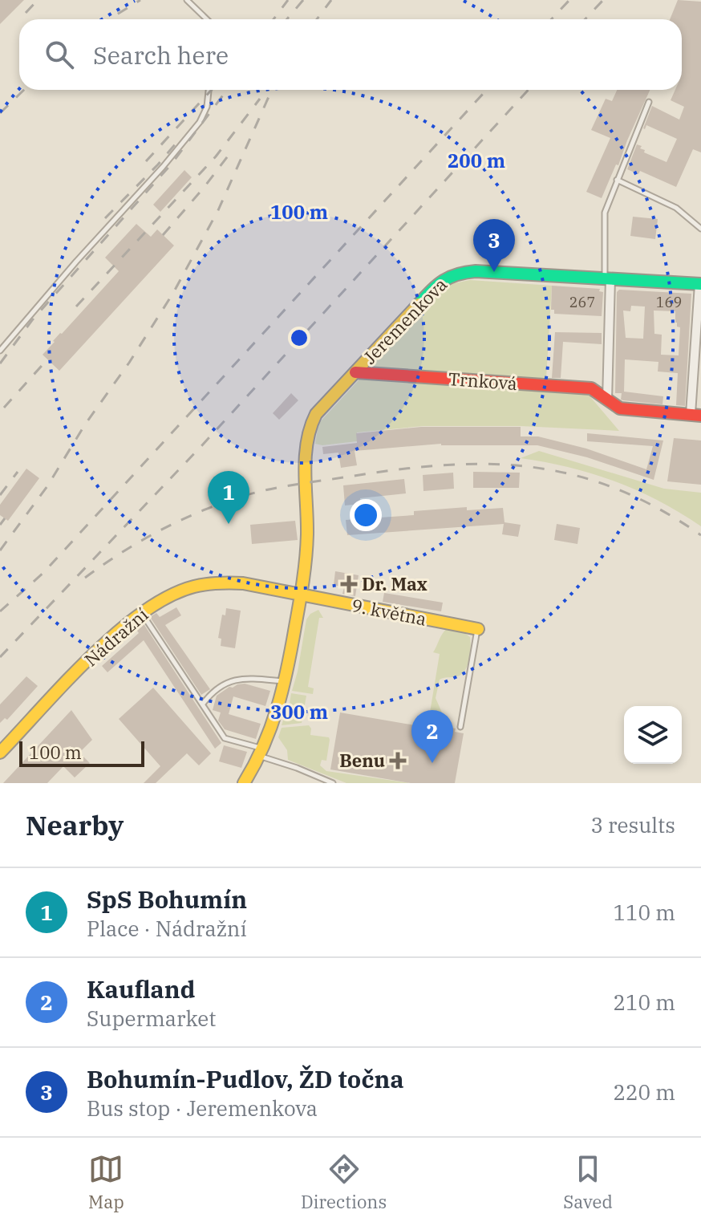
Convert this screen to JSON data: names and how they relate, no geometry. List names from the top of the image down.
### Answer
{
  "streets": {
    "street": [
      "Jeremenkova",
      "Trnková",
      "9. května",
      "Nádražní"
    ]
  },
  "crossings": [
    ["Jeremenkova", "Trnková"],
    ["Jeremenkova", "9. května"],
    ["Jeremenkova", "Nádražní"],
    ["9. května", "Nádražní"]
  ],
  "places": {
    "health": ["Dr. Max", "Benu"]
  },
  "house_numbers": ["267", "169"],
  "scale_bar": "100 m",
  "page": {
    "search": "Search here",
    "pins": ["3", "1", "2"],
    "scale": "100 m",
    "heading": ["Nearby", "3 results"],
    "list": [
      {
        "mark": "1",
        "name": "SpS Bohumín",
        "note": "Place · Nádražní",
        "value": "110 m"
      },
      {
        "mark": "2",
        "name": "Kaufland",
        "note": "Supermarket",
        "value": "210 m"
      },
      {
        "mark": "3",
        "name": "Bohumín-Pudlov, ŽD točna",
        "note": "Bus stop · Jeremenkova",
        "value": "220 m"
      }
    ],
    "nav": ["Map", "Directions", "Saved"]
  },
  "rings": ["200 m", "100 m", "300 m"]
}
